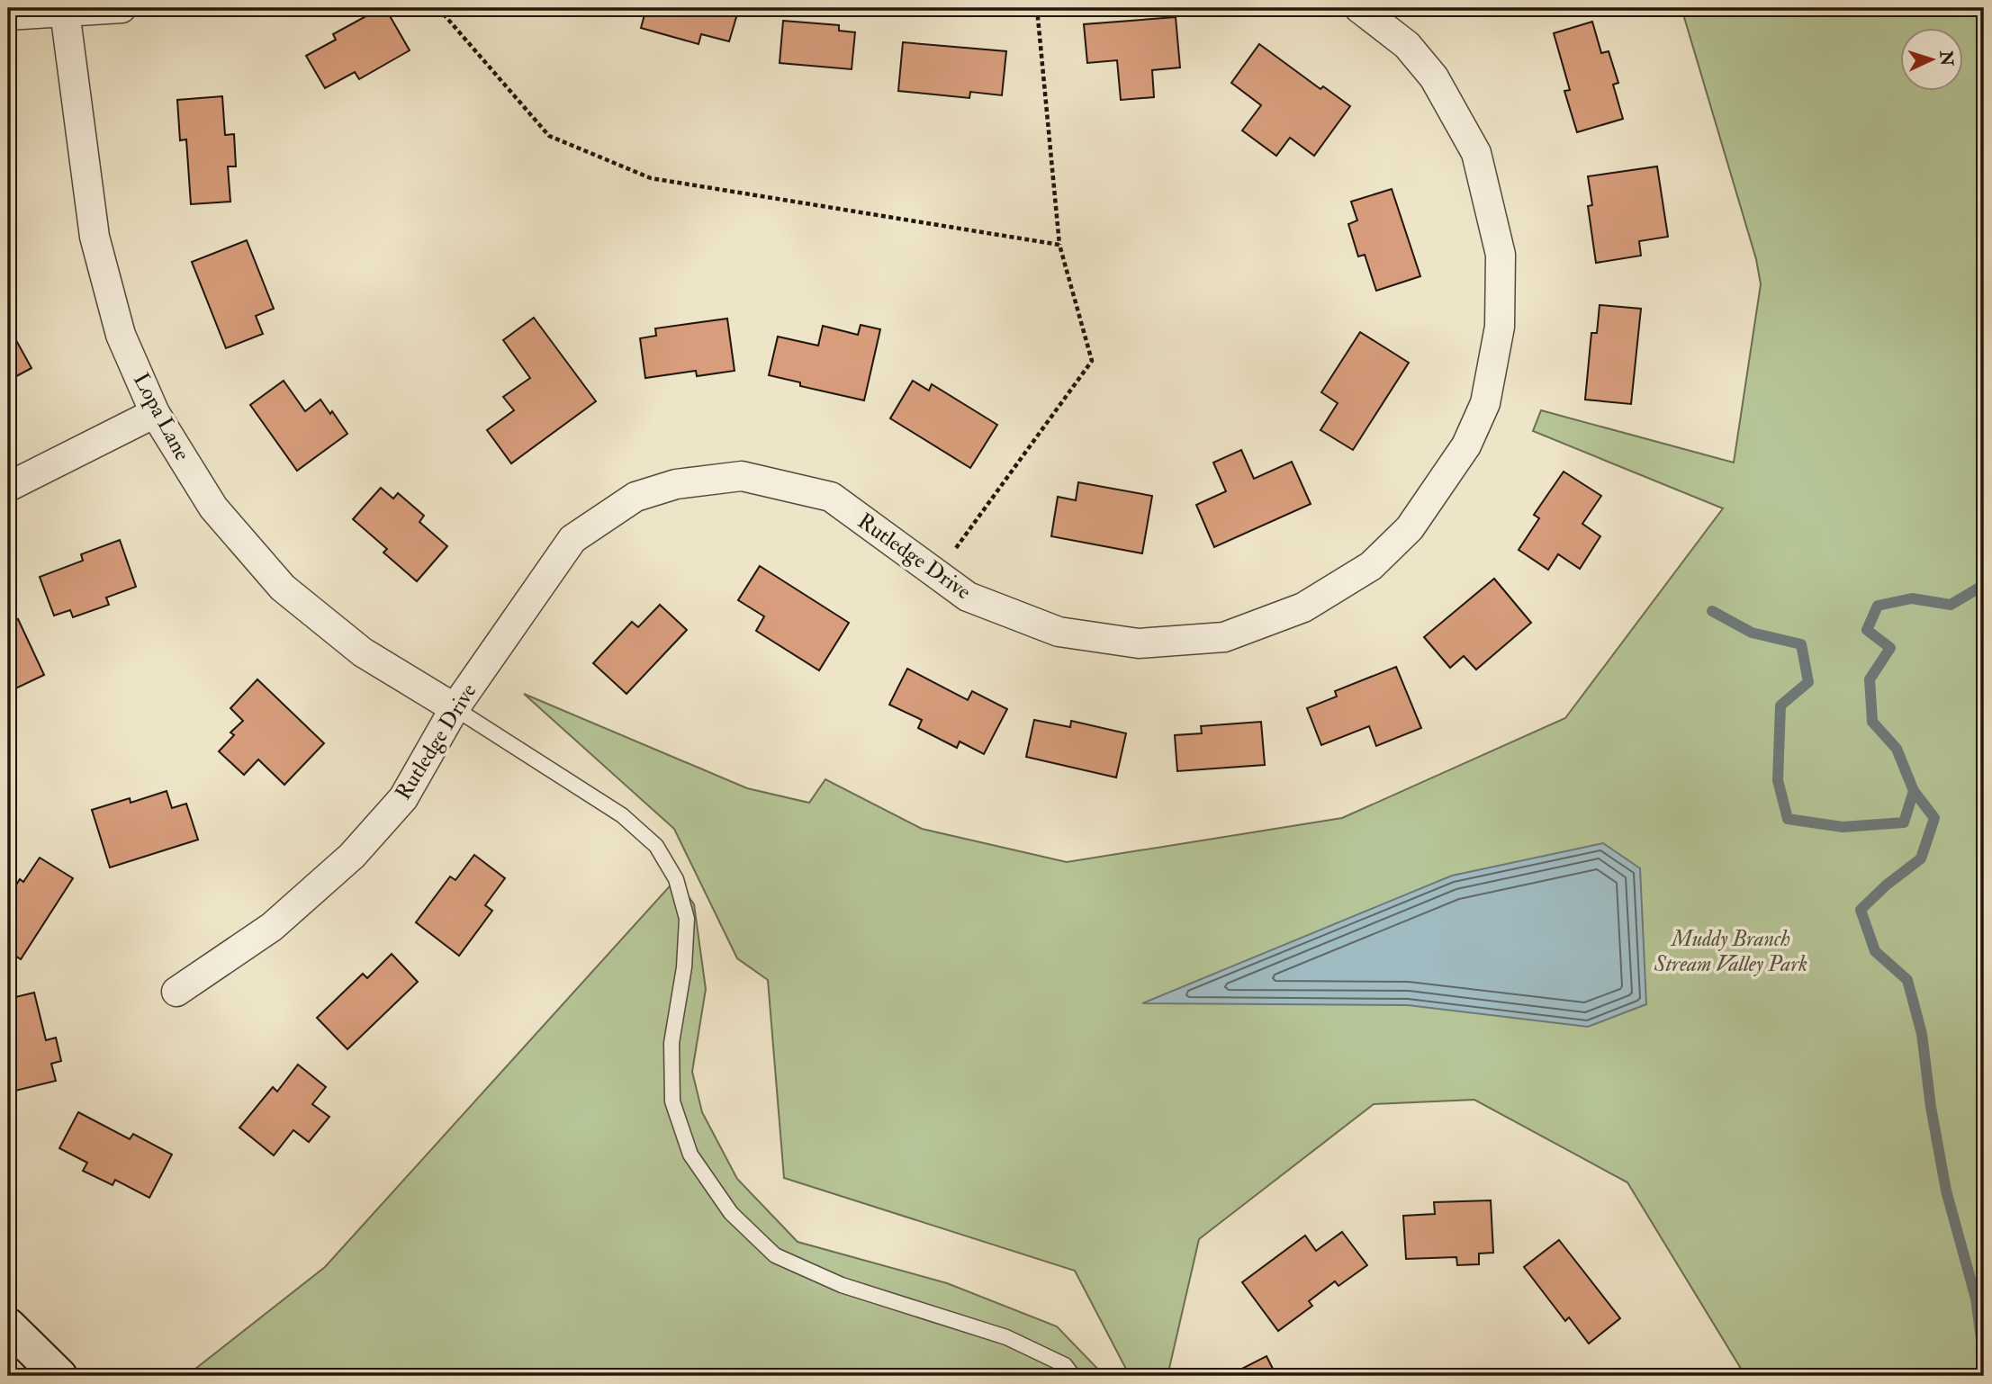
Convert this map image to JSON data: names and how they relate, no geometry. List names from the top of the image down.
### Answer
{
  "streets": {
    "street": ["Lopa Lane", "Rutledge Drive"]
  },
  "crossings": [
    ["Lopa Lane", "Rutledge Drive"]
  ],
  "parks": ["Muddy Branch Stream Valley Park"],
  "north": "right"
}
